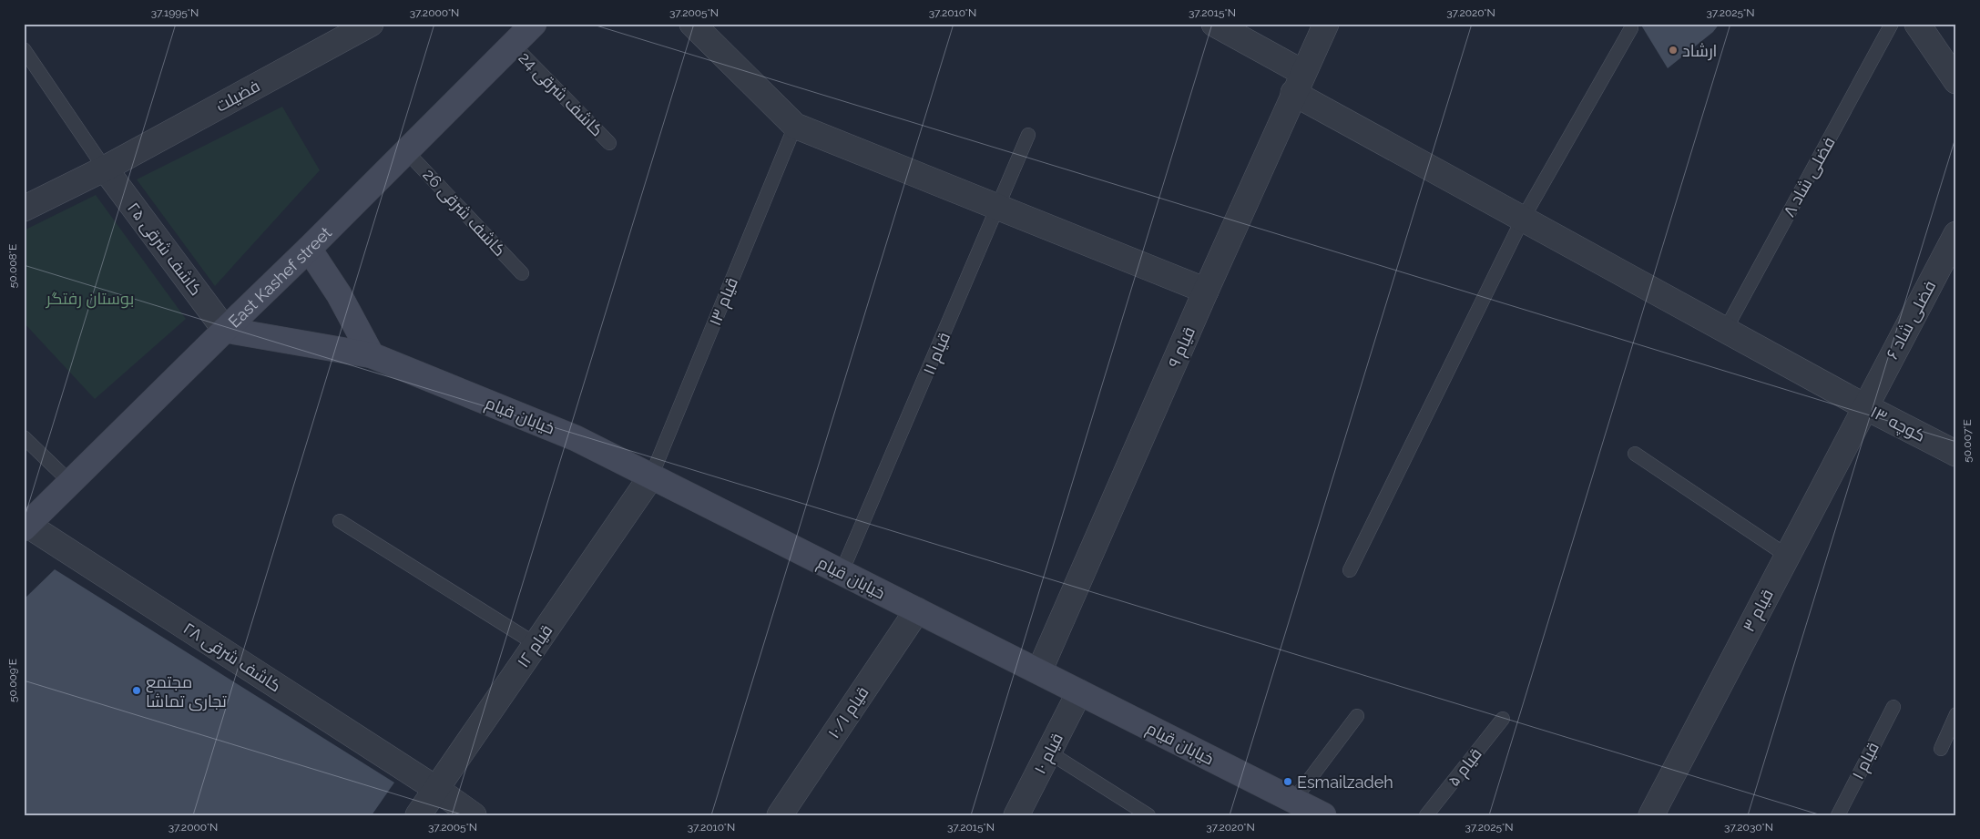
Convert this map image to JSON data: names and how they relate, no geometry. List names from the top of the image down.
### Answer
{
  "streets": {
    "main road": ["East Kashef street", "خیابان قیام"],
    "street": [
      "فضیلت",
      "کاشف شرقی ۲۵",
      "فضلی شاد ۶",
      "قیام ۹",
      "کوچه ۱۳",
      "قیام ۳",
      "قیام ۱۲",
      "کاشف شرقی ۲۸",
      "قیام ۱۰/۱",
      "قیام ۱۰"
    ],
    "lane": [
      "کاشف شرقی 24",
      "فضلی شاد ۸",
      "کاشف شرقی 26",
      "قیام ۱۳",
      "قیام ۱۱",
      "قیام ۱",
      "قیام ۵"
    ]
  },
  "crossings": [
    ["کاشف شرقی 24", "East Kashef street"],
    ["فضیلت", "کاشف شرقی ۲۵"],
    ["فضلی شاد ۸", "کوچه ۱۳"],
    ["کاشف شرقی 26", "East Kashef street"],
    ["کاشف شرقی ۲۵", "East Kashef street"],
    ["کاشف شرقی ۲۵", "خیابان قیام"],
    ["East Kashef street", "خیابان قیام"],
    ["East Kashef street", "کاشف شرقی ۲۸"],
    ["قیام ۱۳", "خیابان قیام"],
    ["قیام ۱۳", "قیام ۱۲"],
    ["فضلی شاد ۶", "کوچه ۱۳"],
    ["فضلی شاد ۶", "قیام ۳"],
    ["قیام ۹", "خیابان قیام"],
    ["قیام ۹", "کوچه ۱۳"],
    ["قیام ۱۱", "خیابان قیام"],
    ["خیابان قیام", "قیام ۱۲"],
    ["خیابان قیام", "قیام ۱۰/۱"],
    ["خیابان قیام", "قیام ۱۰"],
    ["کوچه ۱۳", "قیام ۳"],
    ["قیام ۱۲", "کاشف شرقی ۲۸"]
  ],
  "parks": ["بوستان رفتگر"],
  "places": ["ارشاد", "مجتمع تجاری تماشا", "Esmailzadeh"],
  "coordinates": [
    "37.1995°N",
    "37.2000°N",
    "37.2005°N",
    "37.2010°N",
    "37.2015°N",
    "37.2020°N",
    "37.2025°N",
    "50.008°E",
    "50.007°E",
    "50.009°E",
    "37.2030°N"
  ]
}
